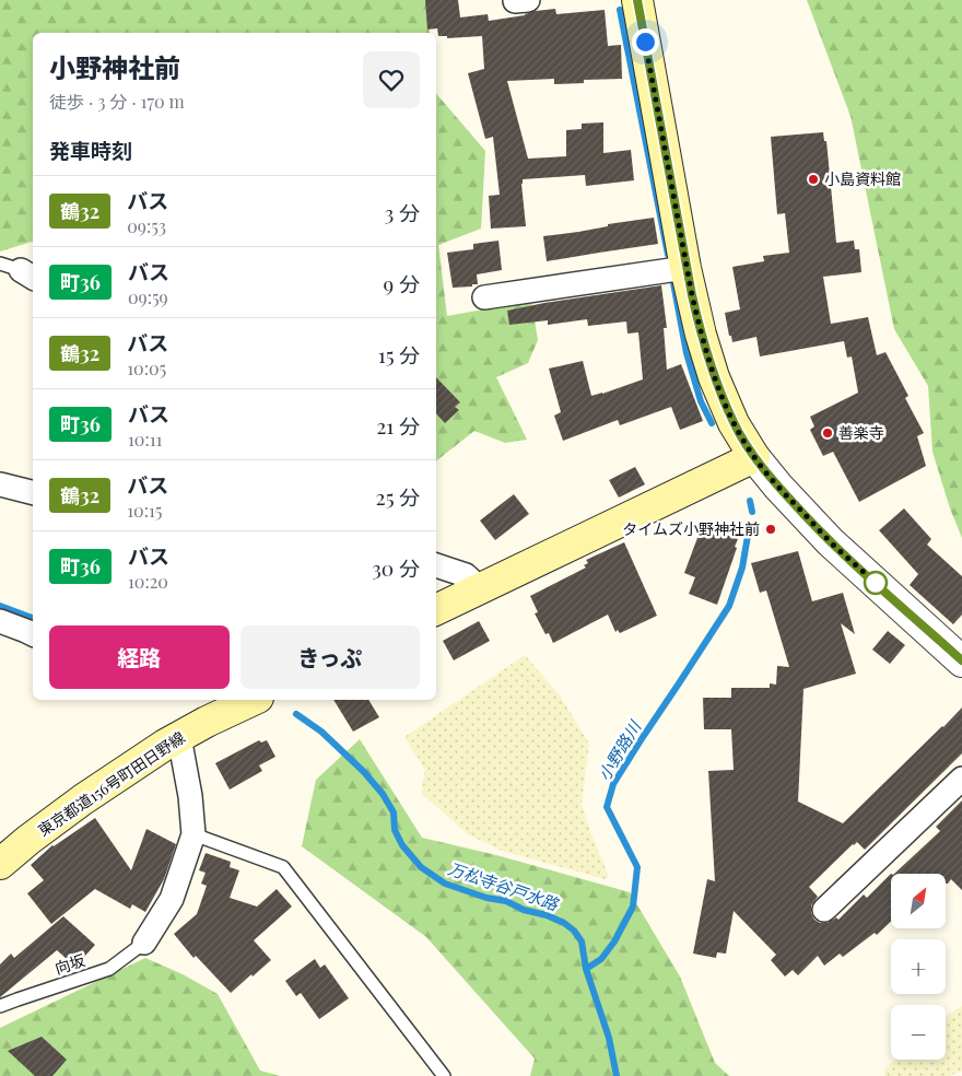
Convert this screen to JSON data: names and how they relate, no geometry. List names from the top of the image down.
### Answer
{
  "streets": {
    "main road": ["東京都道156号町田日野線"],
    "lane": ["向坂"]
  },
  "water": ["小野路川", "万松寺谷戸水路"],
  "places": ["小島資料館", "善楽寺", "タイムズ小野神社前"],
  "lines": ["bus line 鶴32"],
  "north": "top right",
  "page": {
    "heading": [
      ["小野神社前", "徒歩 · 3 分 · 170 m"],
      "発車時刻"
    ],
    "list": [
      {
        "mark": "鶴32",
        "name": "バス",
        "note": "09:53",
        "value": "3 分"
      },
      {
        "mark": "町36",
        "name": "バス",
        "note": "09:59",
        "value": "9 分"
      },
      {
        "mark": "鶴32",
        "name": "バス",
        "note": "10:05",
        "value": "15 分"
      },
      {
        "mark": "町36",
        "name": "バス",
        "note": "10:11",
        "value": "21 分"
      },
      {
        "mark": "鶴32",
        "name": "バス",
        "note": "10:15",
        "value": "25 分"
      },
      {
        "mark": "町36",
        "name": "バス",
        "note": "10:20",
        "value": "30 分"
      }
    ],
    "buttons": ["経路", "きっぷ"],
    "map_buttons": ["+", "−"]
  }
}
